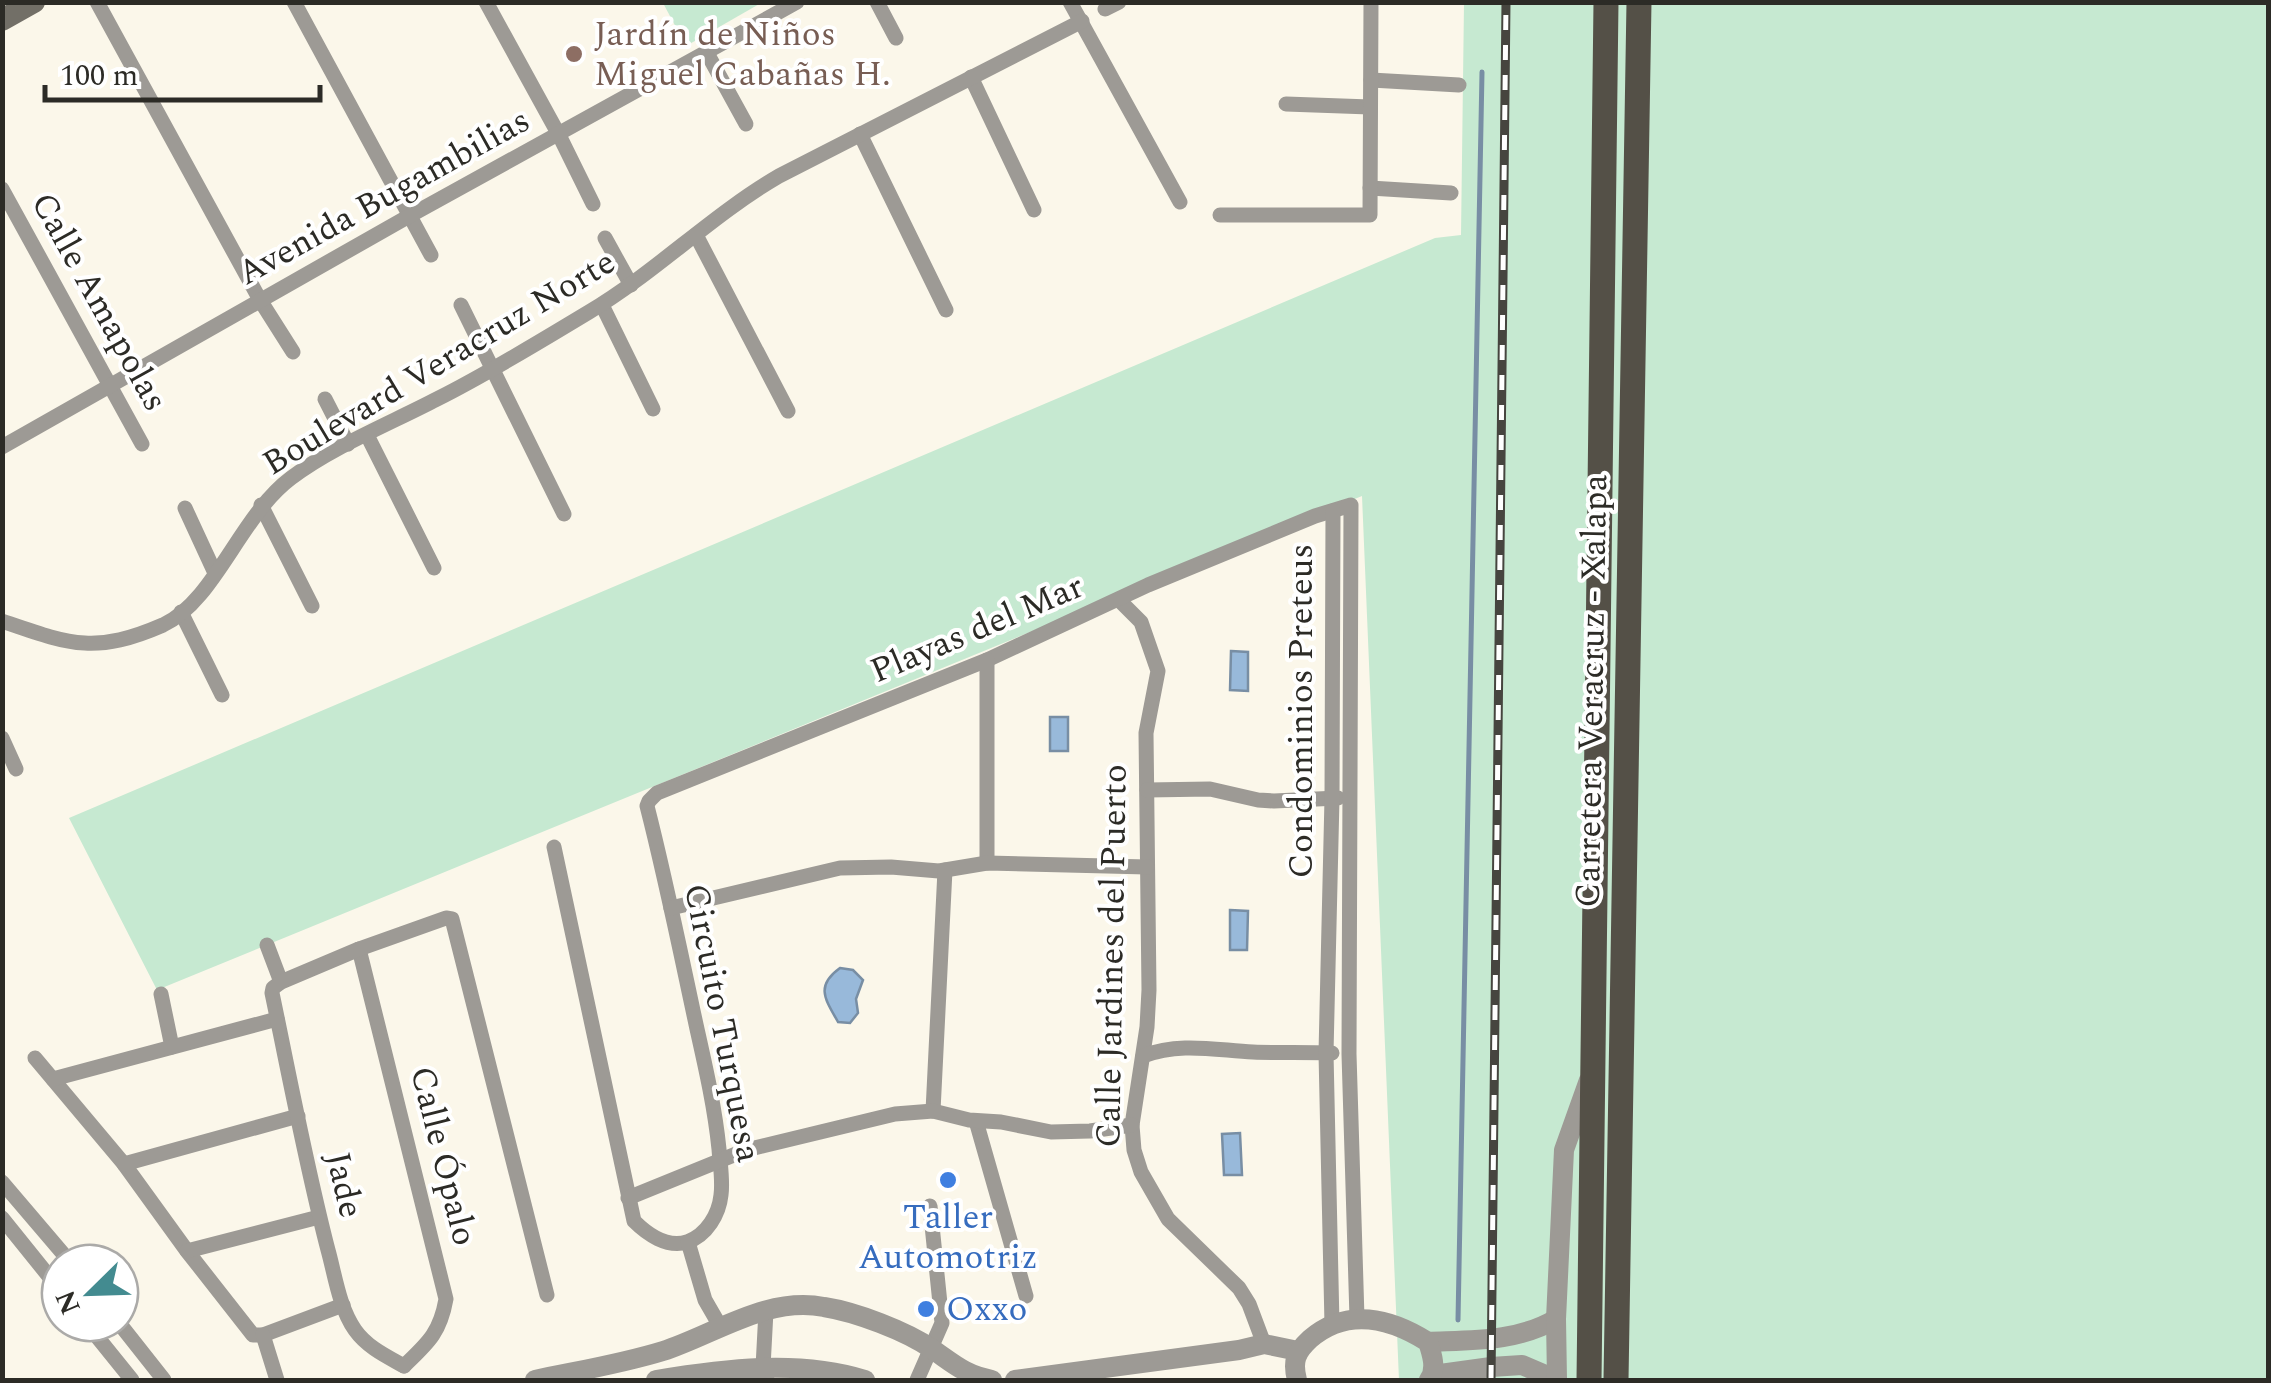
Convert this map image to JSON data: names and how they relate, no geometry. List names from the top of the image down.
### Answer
{
  "streets": {
    "main road": ["Carretera Veracruz - Xalapa"],
    "street": [
      "Avenida Bugambilias",
      "Calle Amapolas",
      "Boulevard Veracruz Norte",
      "Playas del Mar",
      "Condominios Preteus",
      "Calle Jardines del Puerto",
      "Circuito Turquesa",
      "Calle Ópalo",
      "Jade"
    ]
  },
  "crossings": [
    ["Avenida Bugambilias", "Calle Amapolas"],
    ["Playas del Mar", "Condominios Preteus"],
    ["Playas del Mar", "Calle Jardines del Puerto"],
    ["Playas del Mar", "Circuito Turquesa"],
    ["Calle Ópalo", "Jade"]
  ],
  "places": ["Jardín de Niños Miguel Cabañas H.", "Taller Automotriz", "Oxxo"],
  "scale_bar": "100 m",
  "north": "bottom left"
}
